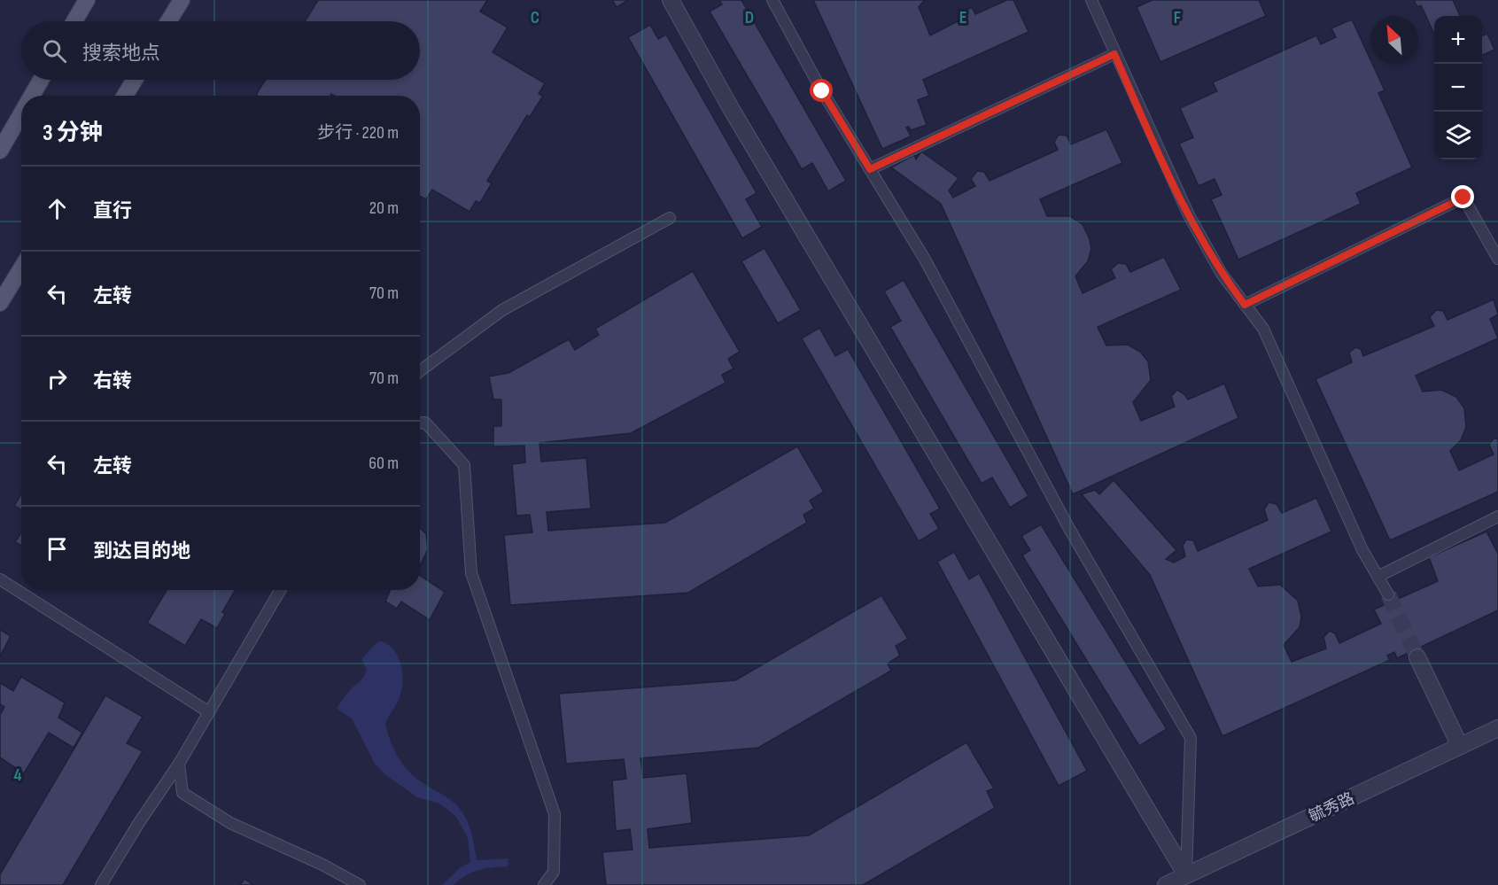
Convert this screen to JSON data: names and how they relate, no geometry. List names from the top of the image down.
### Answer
{
  "streets": {
    "street": ["毓秀路"]
  },
  "north": "top left",
  "page": {
    "map_buttons": ["+", "−"],
    "search": "搜索地点",
    "heading": ["3 分钟", "步行 · 220 m"],
    "list": [
      ["直行", "20 m"],
      ["左转", "70 m"],
      ["右转", "70 m"],
      ["左转", "60 m"],
      "到达目的地"
    ]
  },
  "grid": {
    "columns": [
      "C",
      "D",
      "E",
      "F"
    ],
    "rows": ["4"]
  }
}
